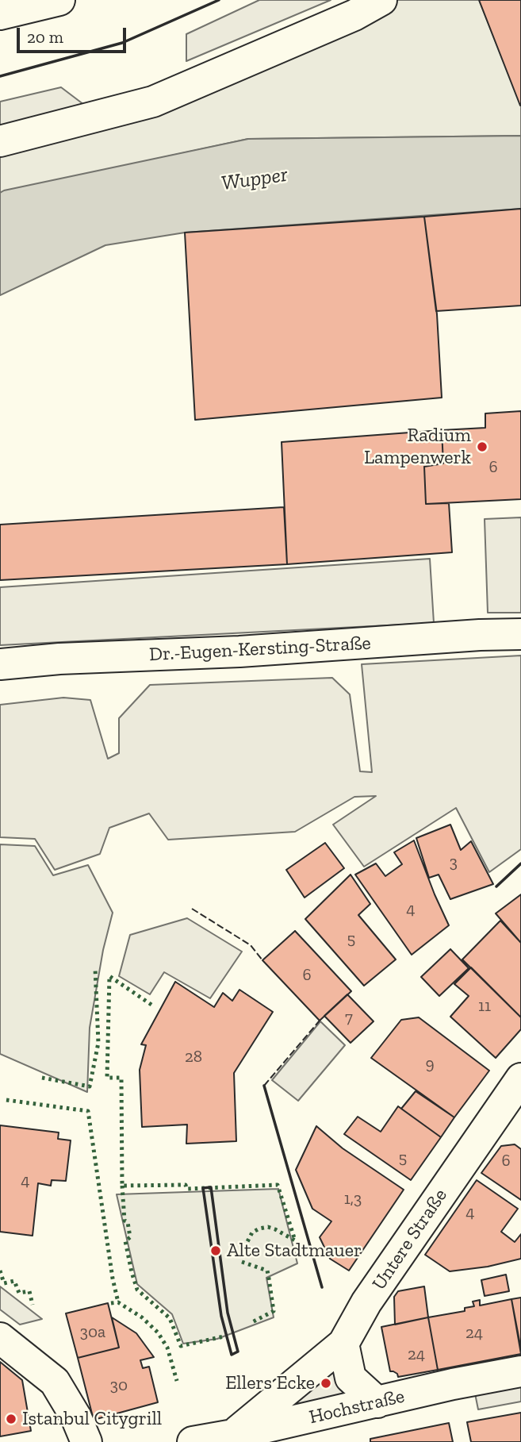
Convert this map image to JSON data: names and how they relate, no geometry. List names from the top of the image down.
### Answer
{
  "streets": {
    "street": ["Dr.-Eugen-Kersting-Straße", "Untere Straße", "Hochstraße"]
  },
  "water": ["Wupper"],
  "places": [
    "Radium Lampenwerk",
    "Alte Stadtmauer",
    "Ellers Ecke",
    "Istanbul Citygrill"
  ],
  "house_numbers": [
    "6",
    "3",
    "4",
    "5",
    "6",
    "11",
    "7",
    "28",
    "9",
    "5",
    "6",
    "4",
    "1,3",
    "4",
    "30a",
    "24",
    "24",
    "30"
  ],
  "scale_bar": "20 m"
}
